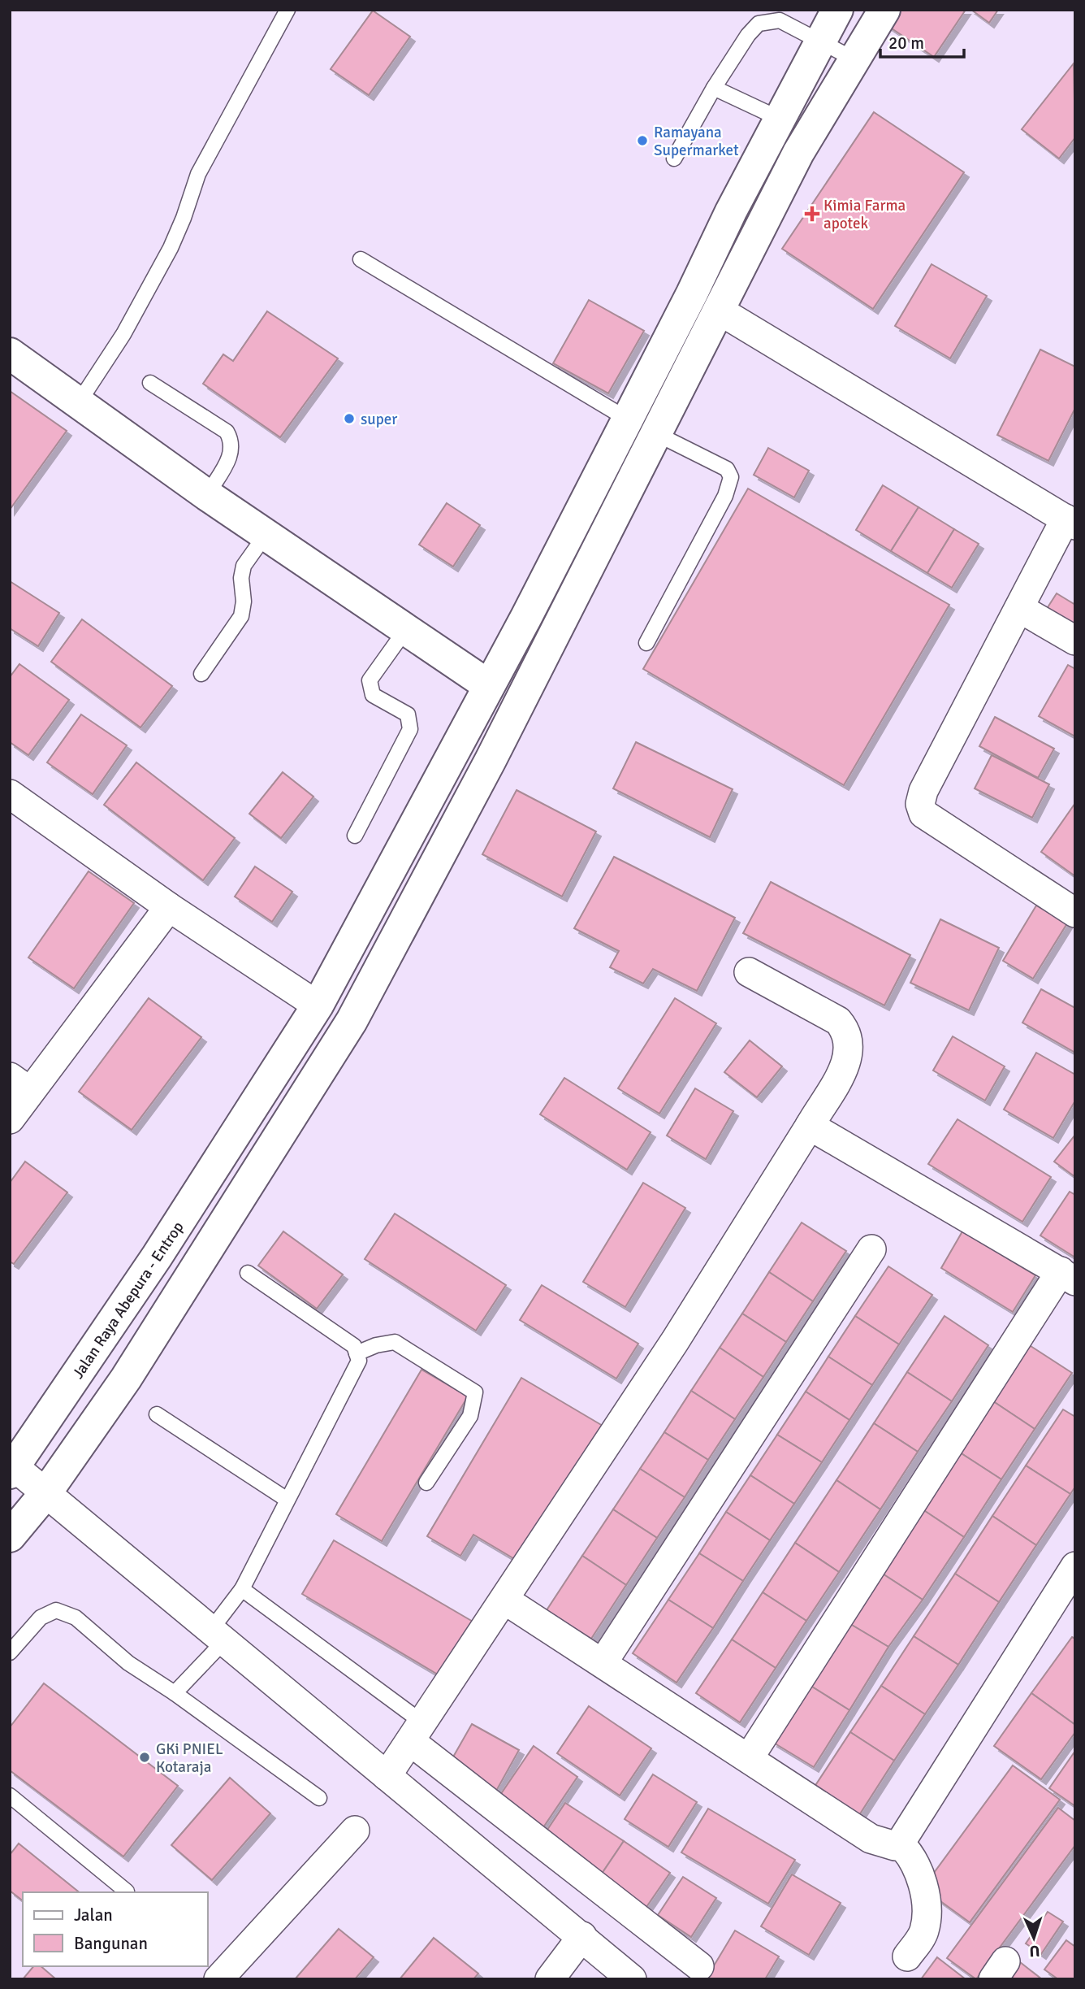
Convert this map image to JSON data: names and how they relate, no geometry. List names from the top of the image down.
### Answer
{
  "streets": {
    "main road": ["Jalan Raya Abepura - Entrop"]
  },
  "places": {
    "other": ["Ramayana Supermarket", "super", "GKi PNIEL Kotaraja"],
    "health": ["Kimia Farma apotek"]
  },
  "legend": ["Jalan", "Bangunan"],
  "scale_bar": "20 m",
  "north": "bottom"
}
